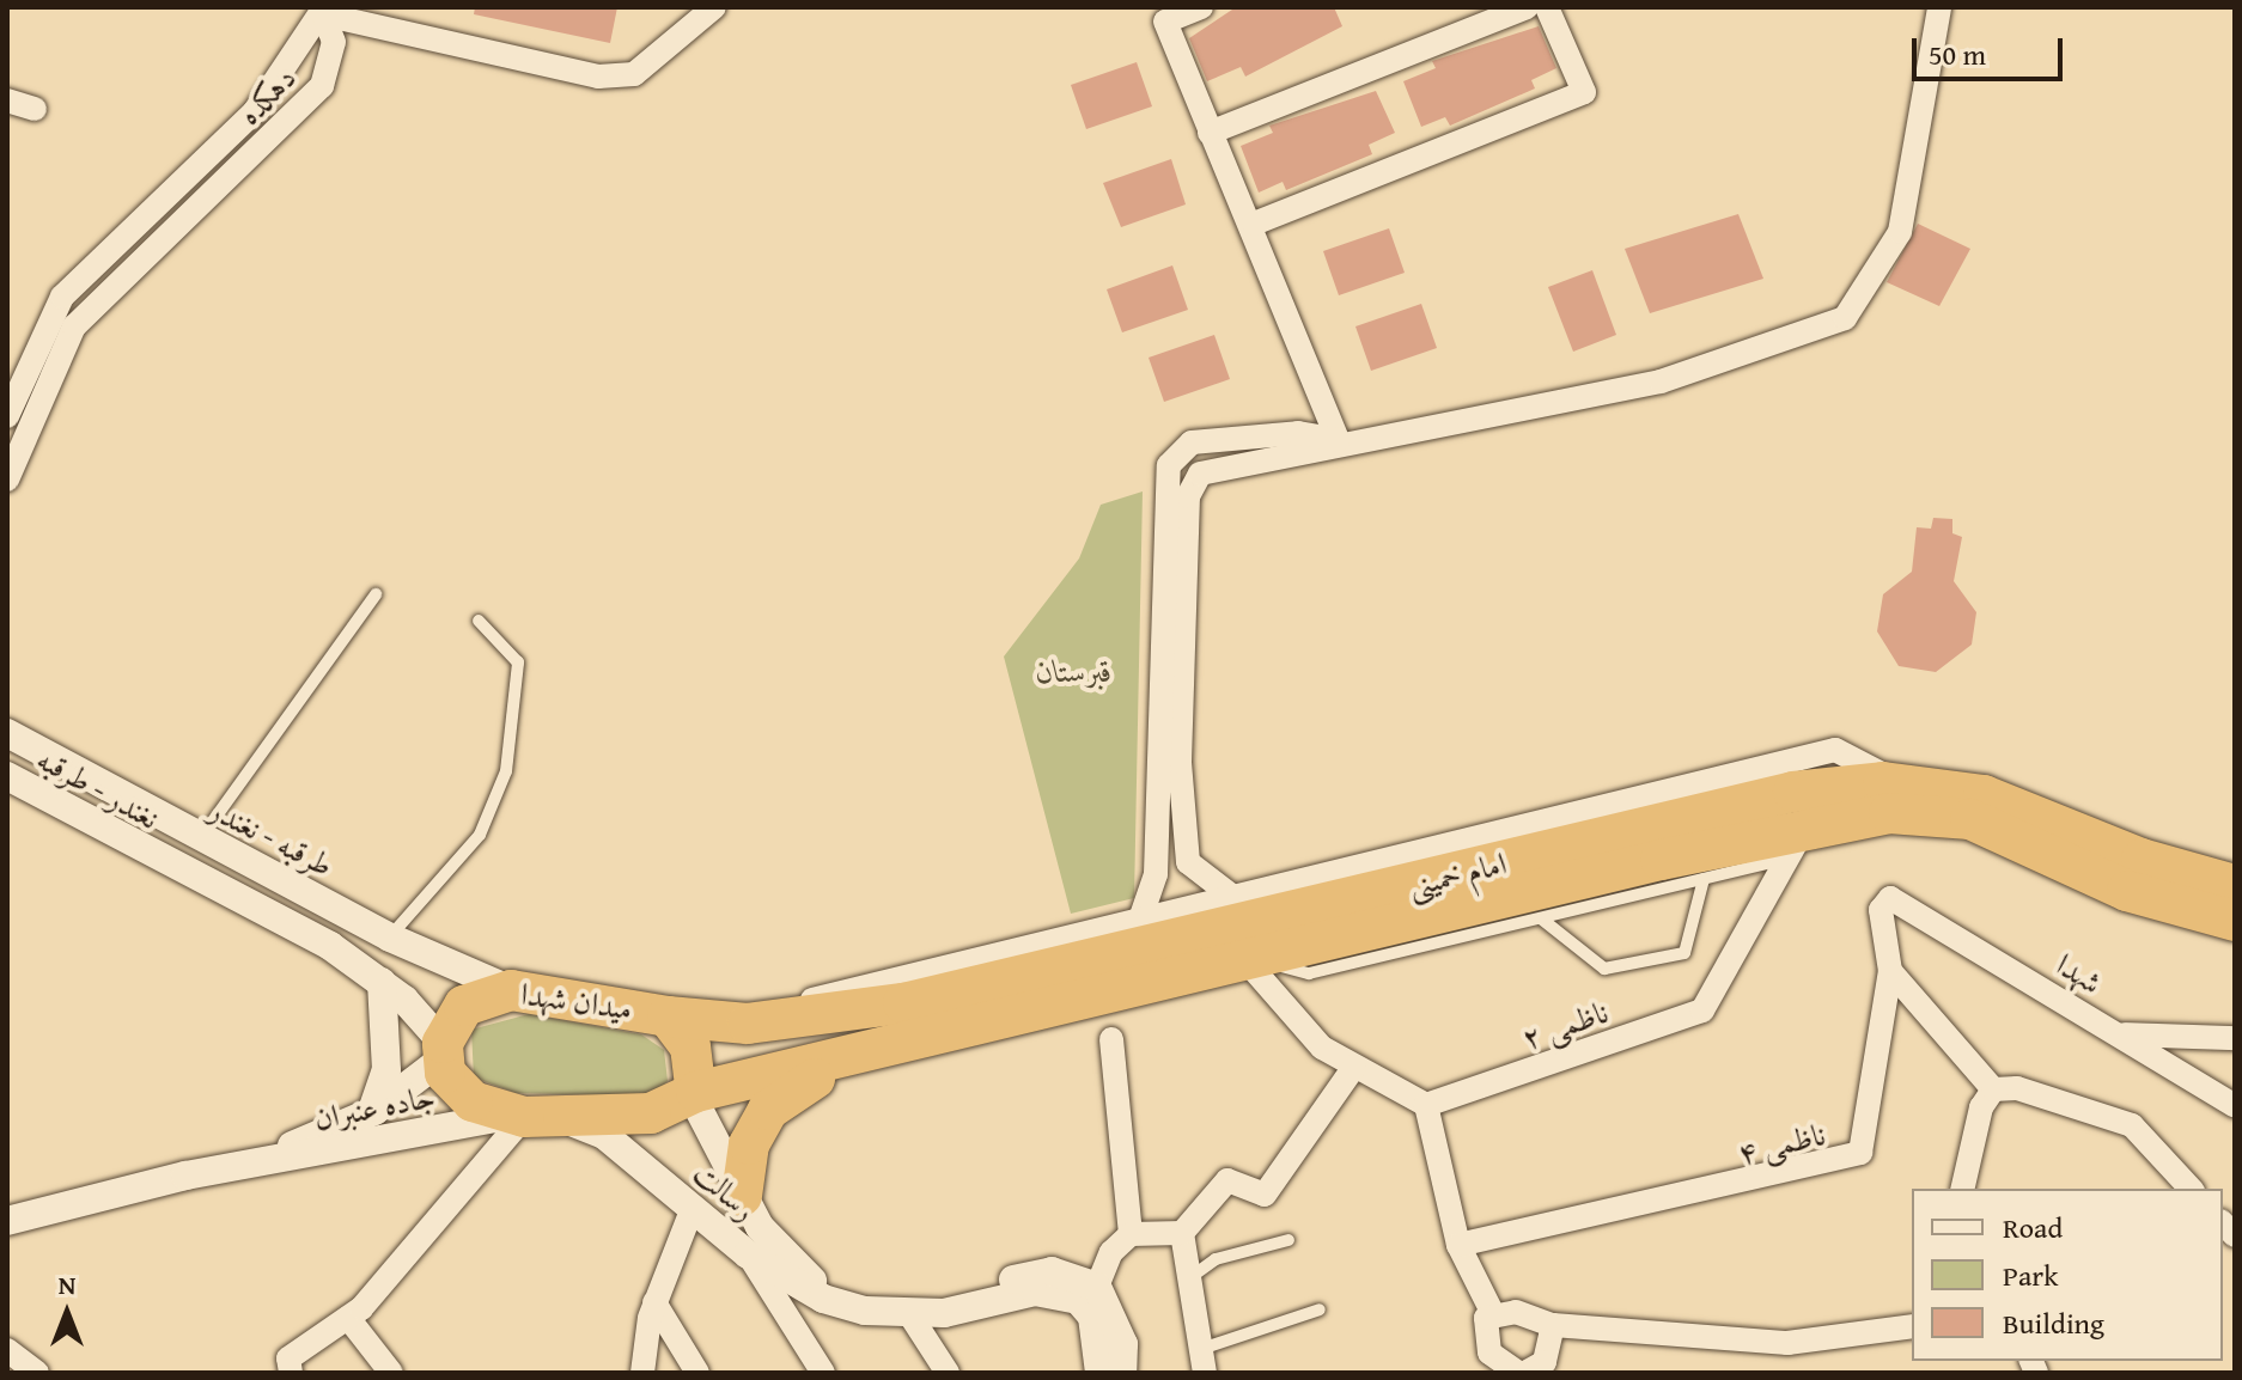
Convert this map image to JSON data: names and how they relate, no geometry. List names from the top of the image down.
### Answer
{
  "streets": {
    "highway": ["امام خمینی", "میدان شهدا"],
    "street": [
      "دهکده",
      "نغندر - طرقبه",
      "طرقبه - نغندر",
      "شهدا",
      "ناظمی ۲",
      "جاده عنبران",
      "ناظمی ۴",
      "رسالت"
    ]
  },
  "crossings": [
    ["نغندر - طرقبه", "میدان شهدا"],
    ["نغندر - طرقبه", "جاده عنبران"],
    ["طرقبه - نغندر", "میدان شهدا"],
    ["امام خمینی", "میدان شهدا"],
    ["امام خمینی", "ناظمی ۲"],
    ["امام خمینی", "رسالت"],
    ["شهدا", "ناظمی ۴"],
    ["میدان شهدا", "جاده عنبران"],
    ["میدان شهدا", "رسالت"],
    ["جاده عنبران", "رسالت"]
  ],
  "parks": ["قبرستان"],
  "legend": ["Road", "Park", "Building"],
  "scale_bar": "50 m",
  "north": "top"
}
